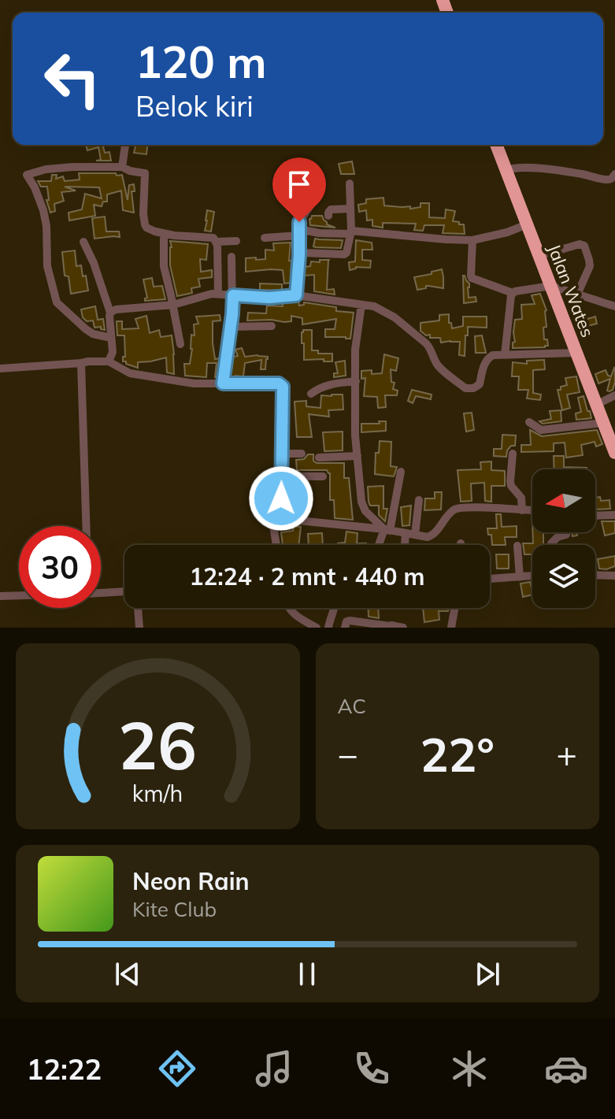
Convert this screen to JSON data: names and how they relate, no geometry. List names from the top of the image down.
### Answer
{
  "streets": {
    "highway": ["Jalan Wates"]
  },
  "north": "left",
  "page": {
    "turn": ["120 m", "Belok kiri"],
    "limit": "30",
    "trip": "12:24 · 2 mnt · 440 m",
    "tile": "AC",
    "heat": ["−", "22°", "+"],
    "song": ["Neon Rain", "Kite Club"],
    "tabs": "12:22",
    "gauge": ["26", "km/h"]
  }
}
